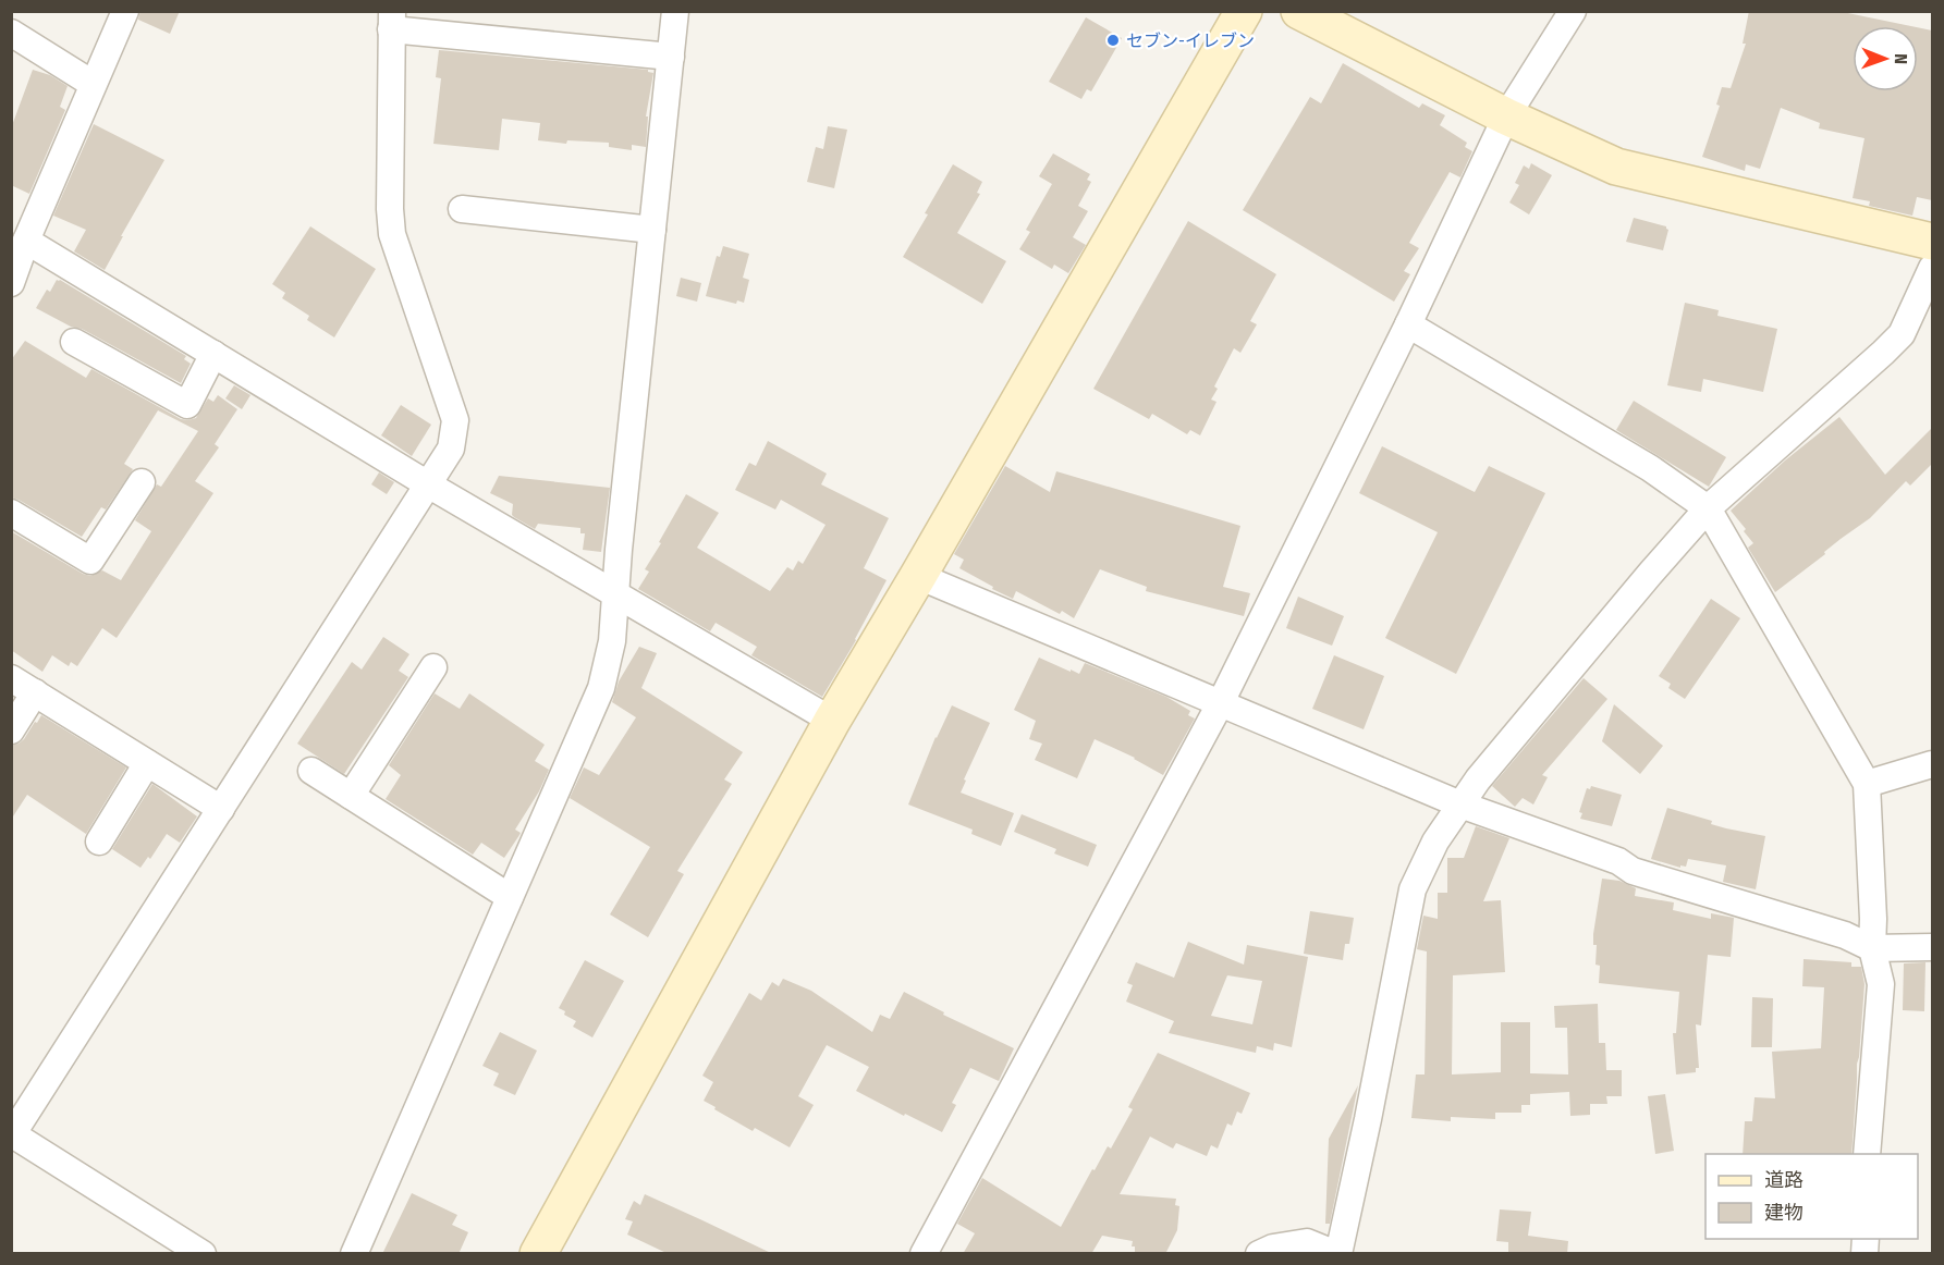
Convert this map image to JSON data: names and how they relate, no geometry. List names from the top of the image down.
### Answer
{
  "places": ["セブン-イレブン"],
  "legend": ["道路", "建物"],
  "north": "right"
}
